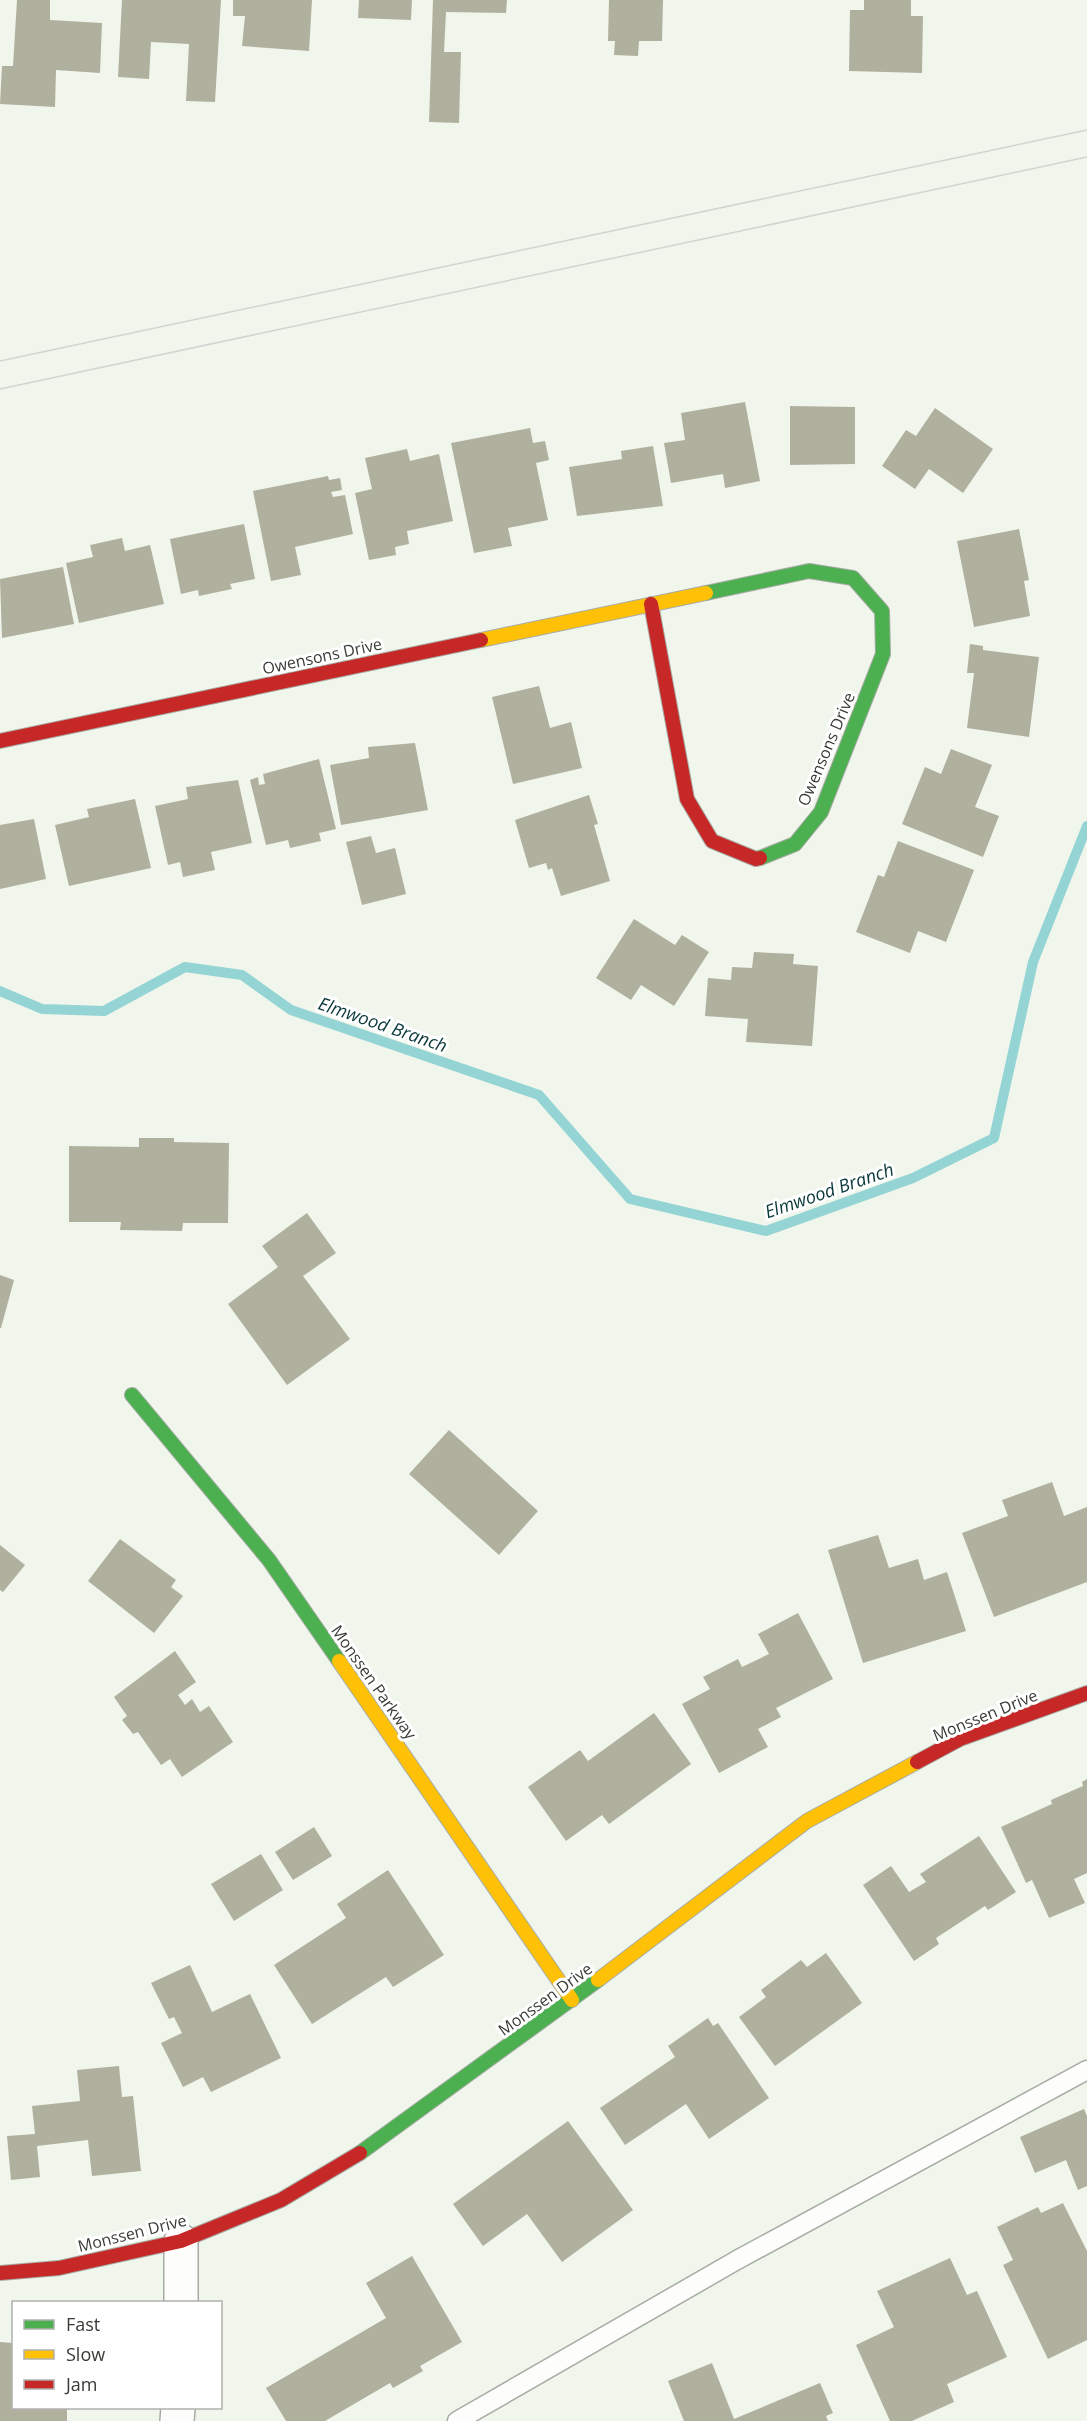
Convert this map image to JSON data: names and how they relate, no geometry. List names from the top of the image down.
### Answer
{
  "streets": {
    "street": ["Owensons Drive", "Monssen Parkway", "Monssen Drive"]
  },
  "crossings": [
    ["Monssen Parkway", "Monssen Drive"]
  ],
  "water": ["Elmwood Branch"],
  "legend": ["Fast", "Slow", "Jam"]
}
